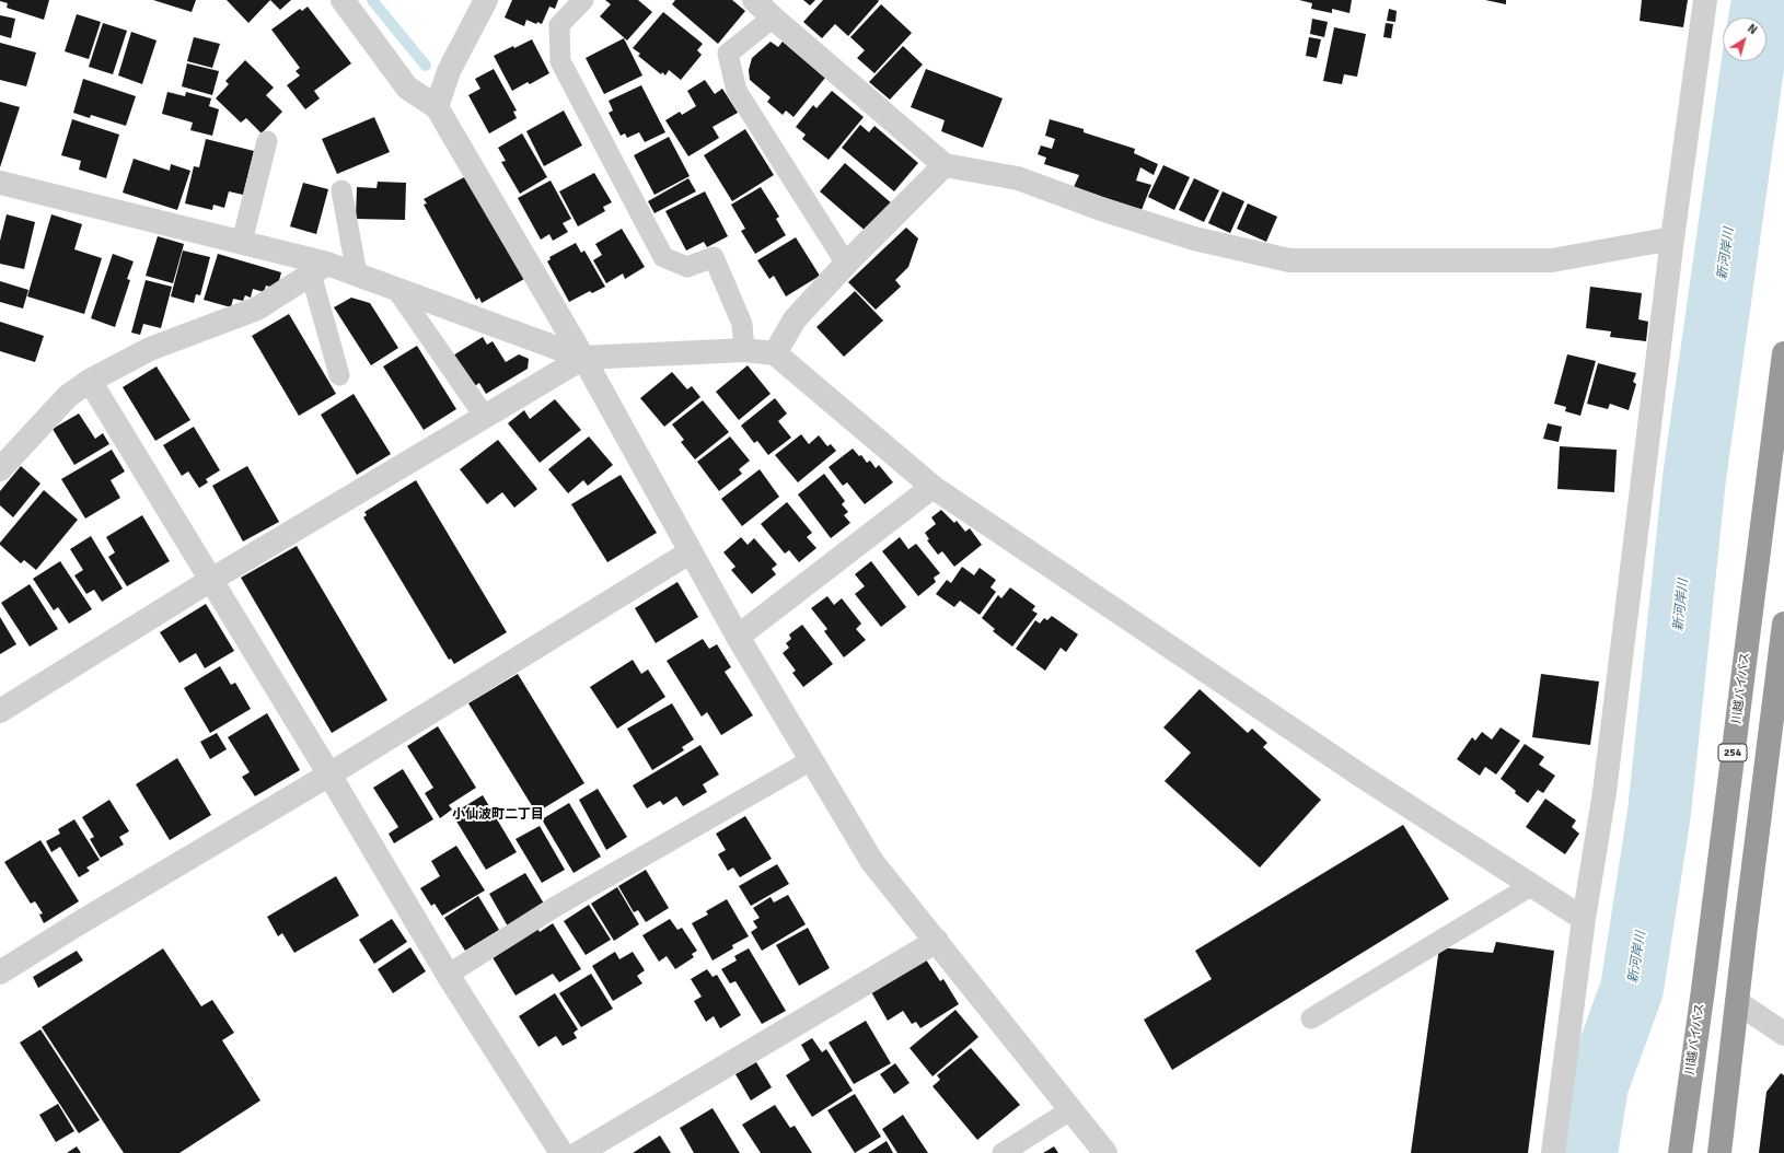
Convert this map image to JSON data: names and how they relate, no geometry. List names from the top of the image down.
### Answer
{
  "streets": {
    "highway": ["川越バイパス", "254"]
  },
  "districts": ["小仙波町二丁目"],
  "water": ["新河岸川"],
  "north": "top right"
}
